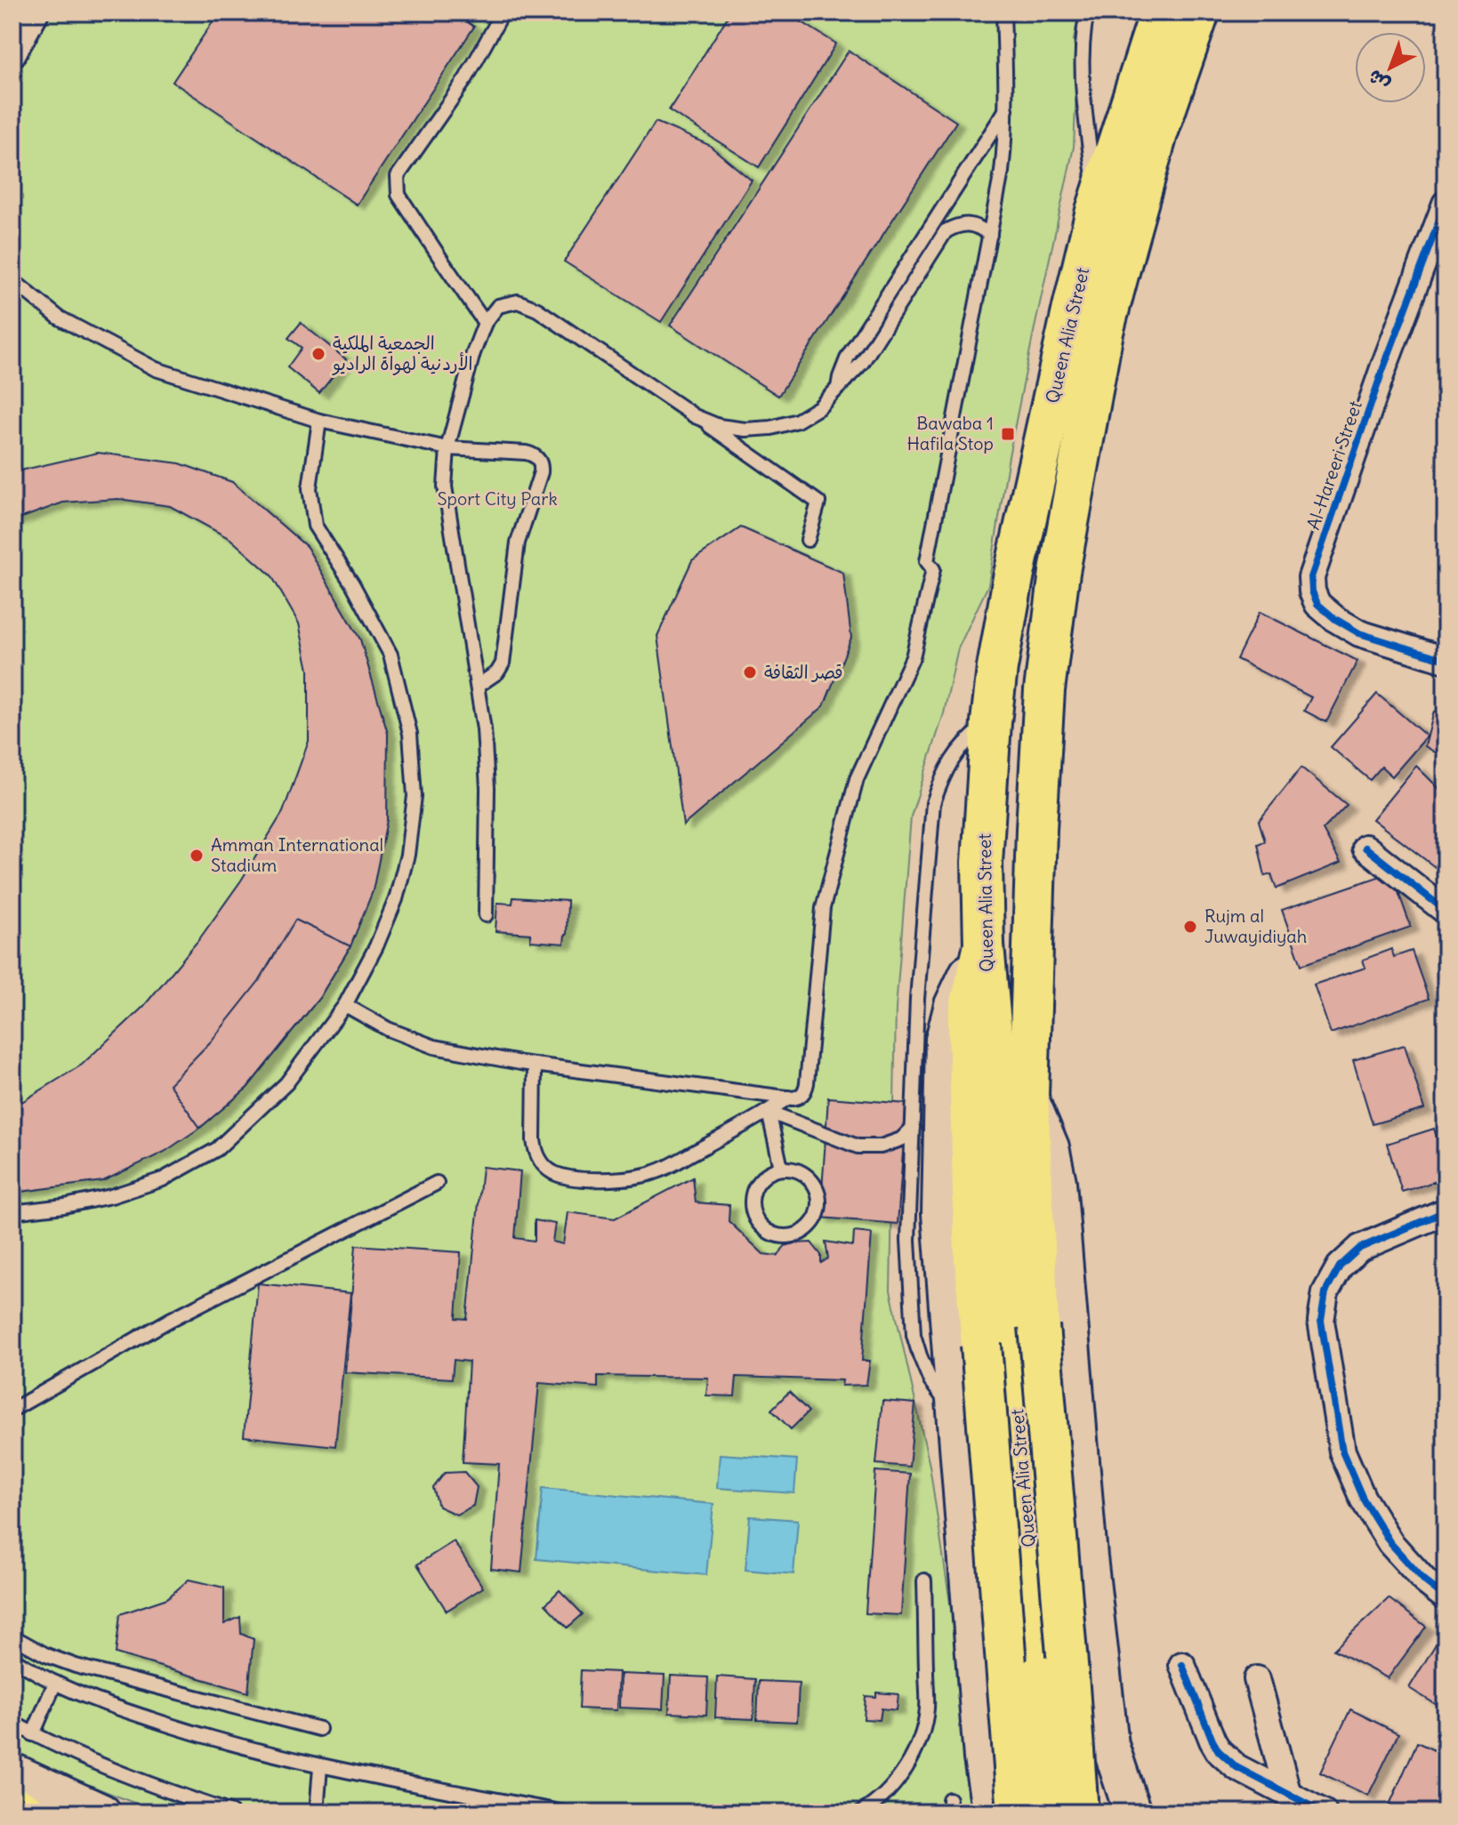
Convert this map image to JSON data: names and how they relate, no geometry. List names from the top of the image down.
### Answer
{
  "streets": {
    "main road": ["Queen Alia Street"],
    "street": ["Al-Hareeri Street"]
  },
  "parks": ["Sport City Park"],
  "places": {
    "other": [
      "الجمعية الملكية الأردنية لهواة الراديو",
      "قصر الثقافة",
      "Amman International Stadium",
      "Rujm al Juwayidiyah"
    ],
    "transit": ["Bawaba 1 Hafila Stop"]
  },
  "north": "bottom left"
}
